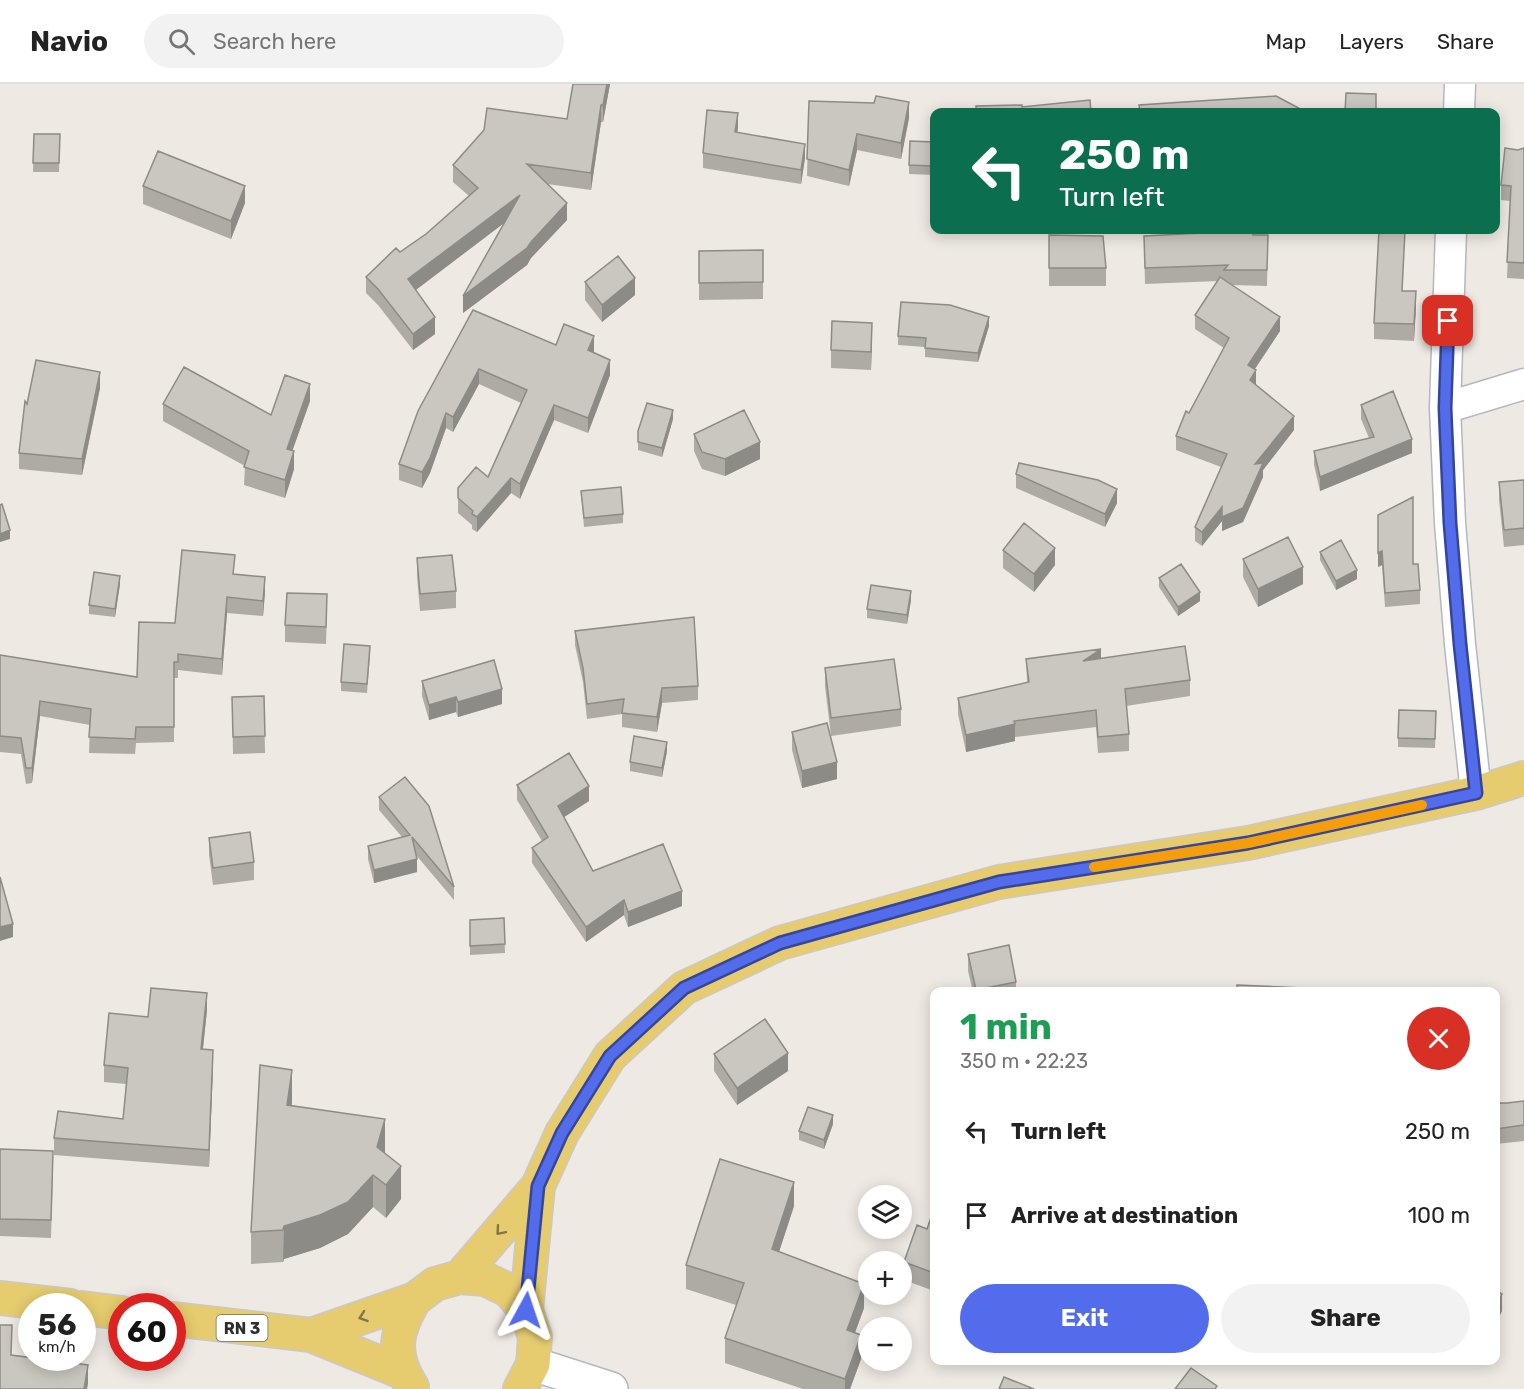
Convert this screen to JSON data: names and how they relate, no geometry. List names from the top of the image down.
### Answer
{
  "streets": {
    "main road": ["RN 3"]
  },
  "page": {
    "header": "Navio",
    "search": "Search here",
    "nav": ["Map", "Layers", "Share"],
    "turn": ["250 m", "Turn left"],
    "heading": ["1 min", "350 m · 22:23"],
    "list": [
      {
        "name": "Turn left",
        "value": "250 m"
      },
      {
        "name": "Arrive at destination",
        "value": "100 m"
      }
    ],
    "map_buttons": ["+", "−"],
    "buttons": ["Exit", "Share"],
    "speed": "56 km/h",
    "limit": "60"
  }
}
